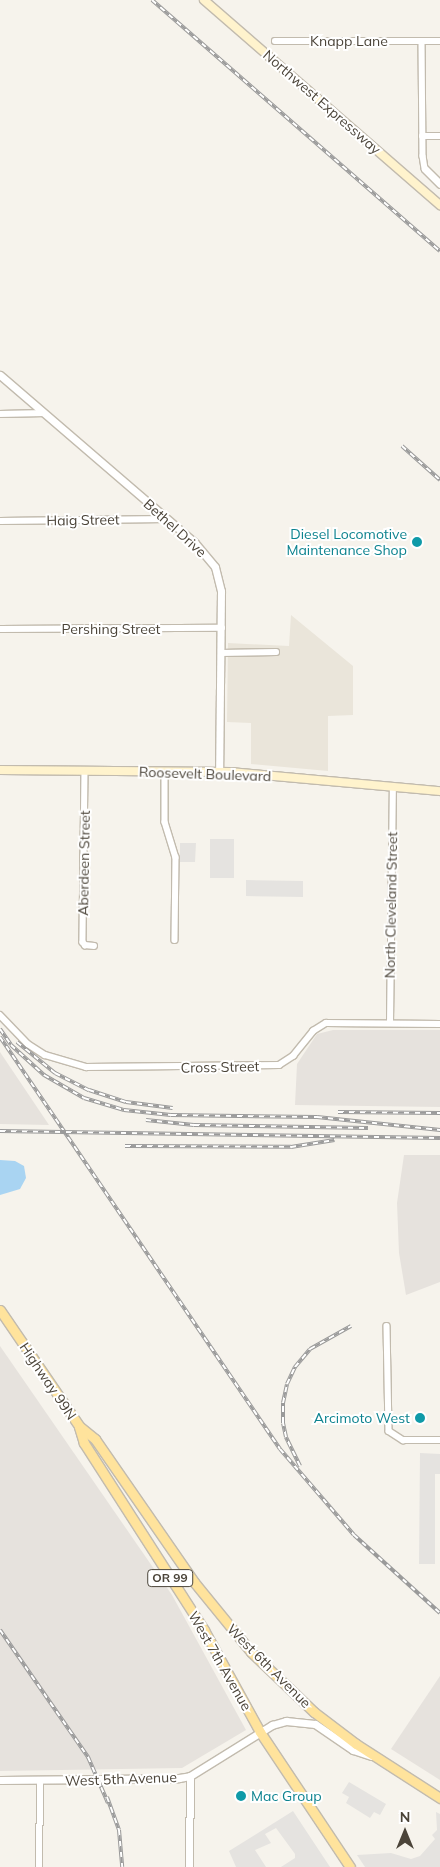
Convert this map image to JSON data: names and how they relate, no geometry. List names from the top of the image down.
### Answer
{
  "streets": {
    "main road": [
      "Northwest Expressway",
      "Roosevelt Boulevard",
      "Highway 99N",
      "OR 99",
      "West 7th Avenue",
      "West 6th Avenue"
    ],
    "street": [
      "Knapp Lane",
      "Haig Street",
      "Bethel Drive",
      "Pershing Street",
      "Aberdeen Street",
      "North Cleveland Street",
      "Cross Street",
      "West 5th Avenue"
    ]
  },
  "crossings": [
    ["Haig Street", "Bethel Drive"],
    ["Bethel Drive", "Pershing Street"],
    ["Bethel Drive", "Roosevelt Boulevard"],
    ["Roosevelt Boulevard", "Aberdeen Street"],
    ["Roosevelt Boulevard", "North Cleveland Street"],
    ["North Cleveland Street", "Cross Street"],
    ["Highway 99N", "West 7th Avenue"],
    ["Highway 99N", "West 6th Avenue"],
    ["West 7th Avenue", "West 6th Avenue"],
    ["West 7th Avenue", "West 5th Avenue"],
    ["West 6th Avenue", "West 5th Avenue"]
  ],
  "places": ["Diesel Locomotive Maintenance Shop", "Arcimoto West", "Mac Group"],
  "north": "top"
}
